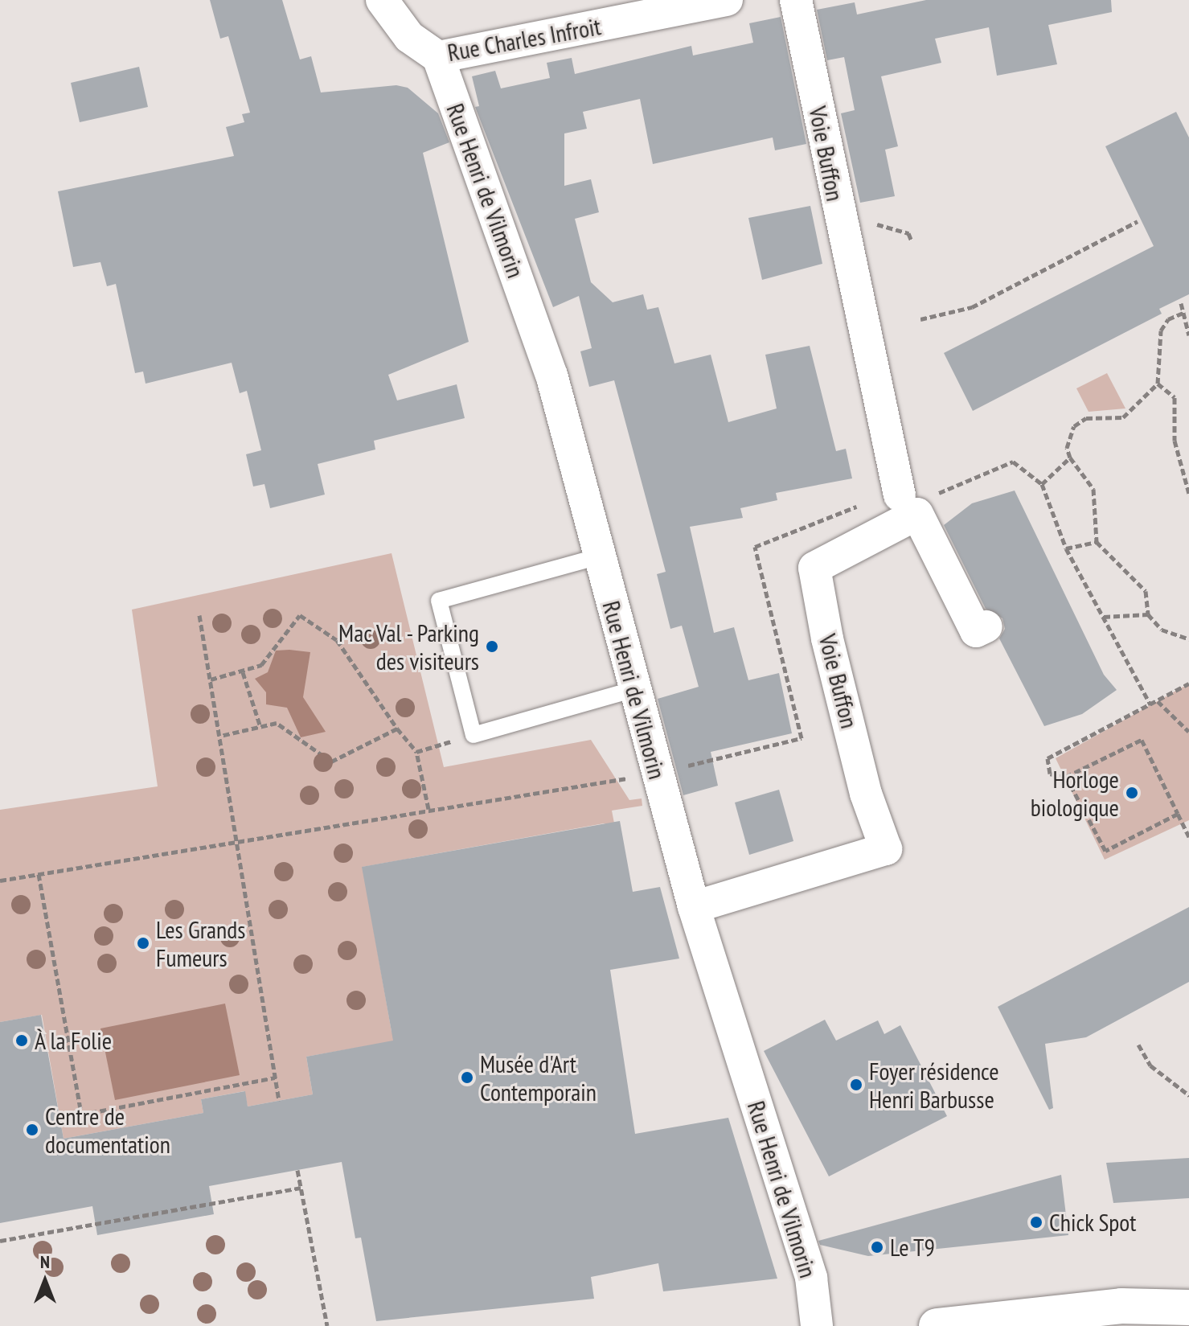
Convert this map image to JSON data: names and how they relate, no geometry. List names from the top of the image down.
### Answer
{
  "streets": {
    "street": ["Rue Charles Infroit", "Voie Buffon", "Rue Henri de Vilmorin"]
  },
  "crossings": [
    ["Rue Charles Infroit", "Rue Henri de Vilmorin"],
    ["Voie Buffon", "Rue Henri de Vilmorin"]
  ],
  "places": [
    "Mac Val - Parking des visiteurs",
    "Horloge biologique",
    "Les Grands Fumeurs",
    "À la Folie",
    "Musée d'Art Contemporain",
    "Foyer résidence Henri Barbusse",
    "Centre de documentation",
    "Chick Spot",
    "Le T9"
  ],
  "north": "top"
}
